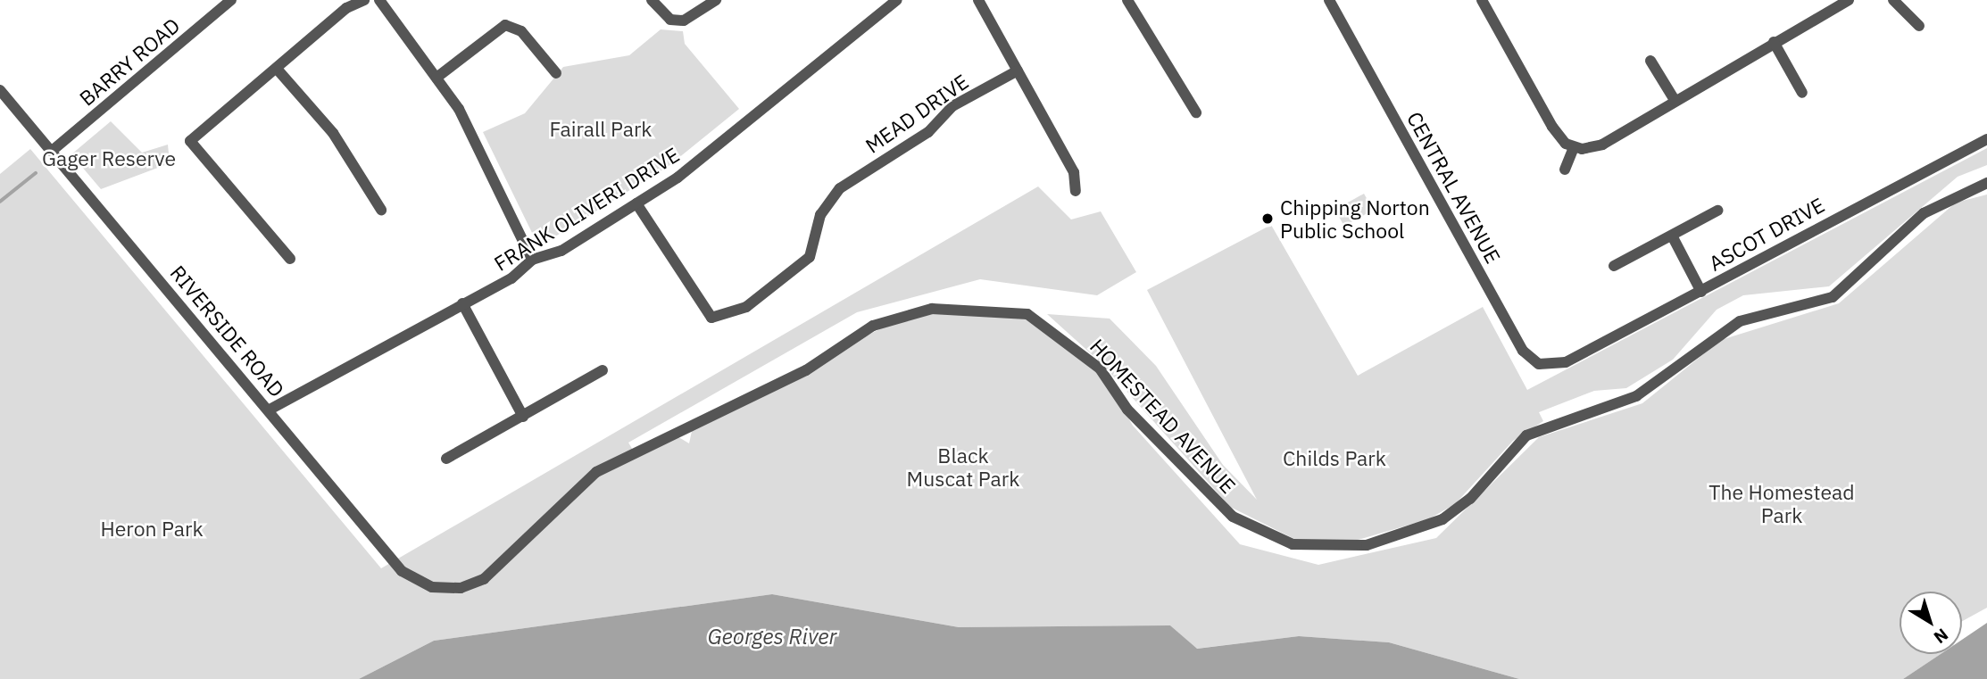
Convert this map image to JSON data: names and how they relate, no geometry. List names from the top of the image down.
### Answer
{
  "streets": {
    "street": [
      "BARRY ROAD",
      "MEAD DRIVE",
      "CENTRAL AVENUE",
      "FRANK OLIVERI DRIVE",
      "ASCOT DRIVE",
      "RIVERSIDE ROAD",
      "HOMESTEAD AVENUE"
    ]
  },
  "crossings": [
    ["BARRY ROAD", "RIVERSIDE ROAD"],
    ["MEAD DRIVE", "FRANK OLIVERI DRIVE"],
    ["CENTRAL AVENUE", "ASCOT DRIVE"],
    ["FRANK OLIVERI DRIVE", "RIVERSIDE ROAD"],
    ["RIVERSIDE ROAD", "HOMESTEAD AVENUE"]
  ],
  "water": ["Georges River"],
  "parks": [
    "Fairall Park",
    "Gager Reserve",
    "Black Muscat Park",
    "Childs Park",
    "The Homestead Park",
    "Heron Park"
  ],
  "places": ["Chipping Norton Public School"],
  "north": "bottom right"
}
